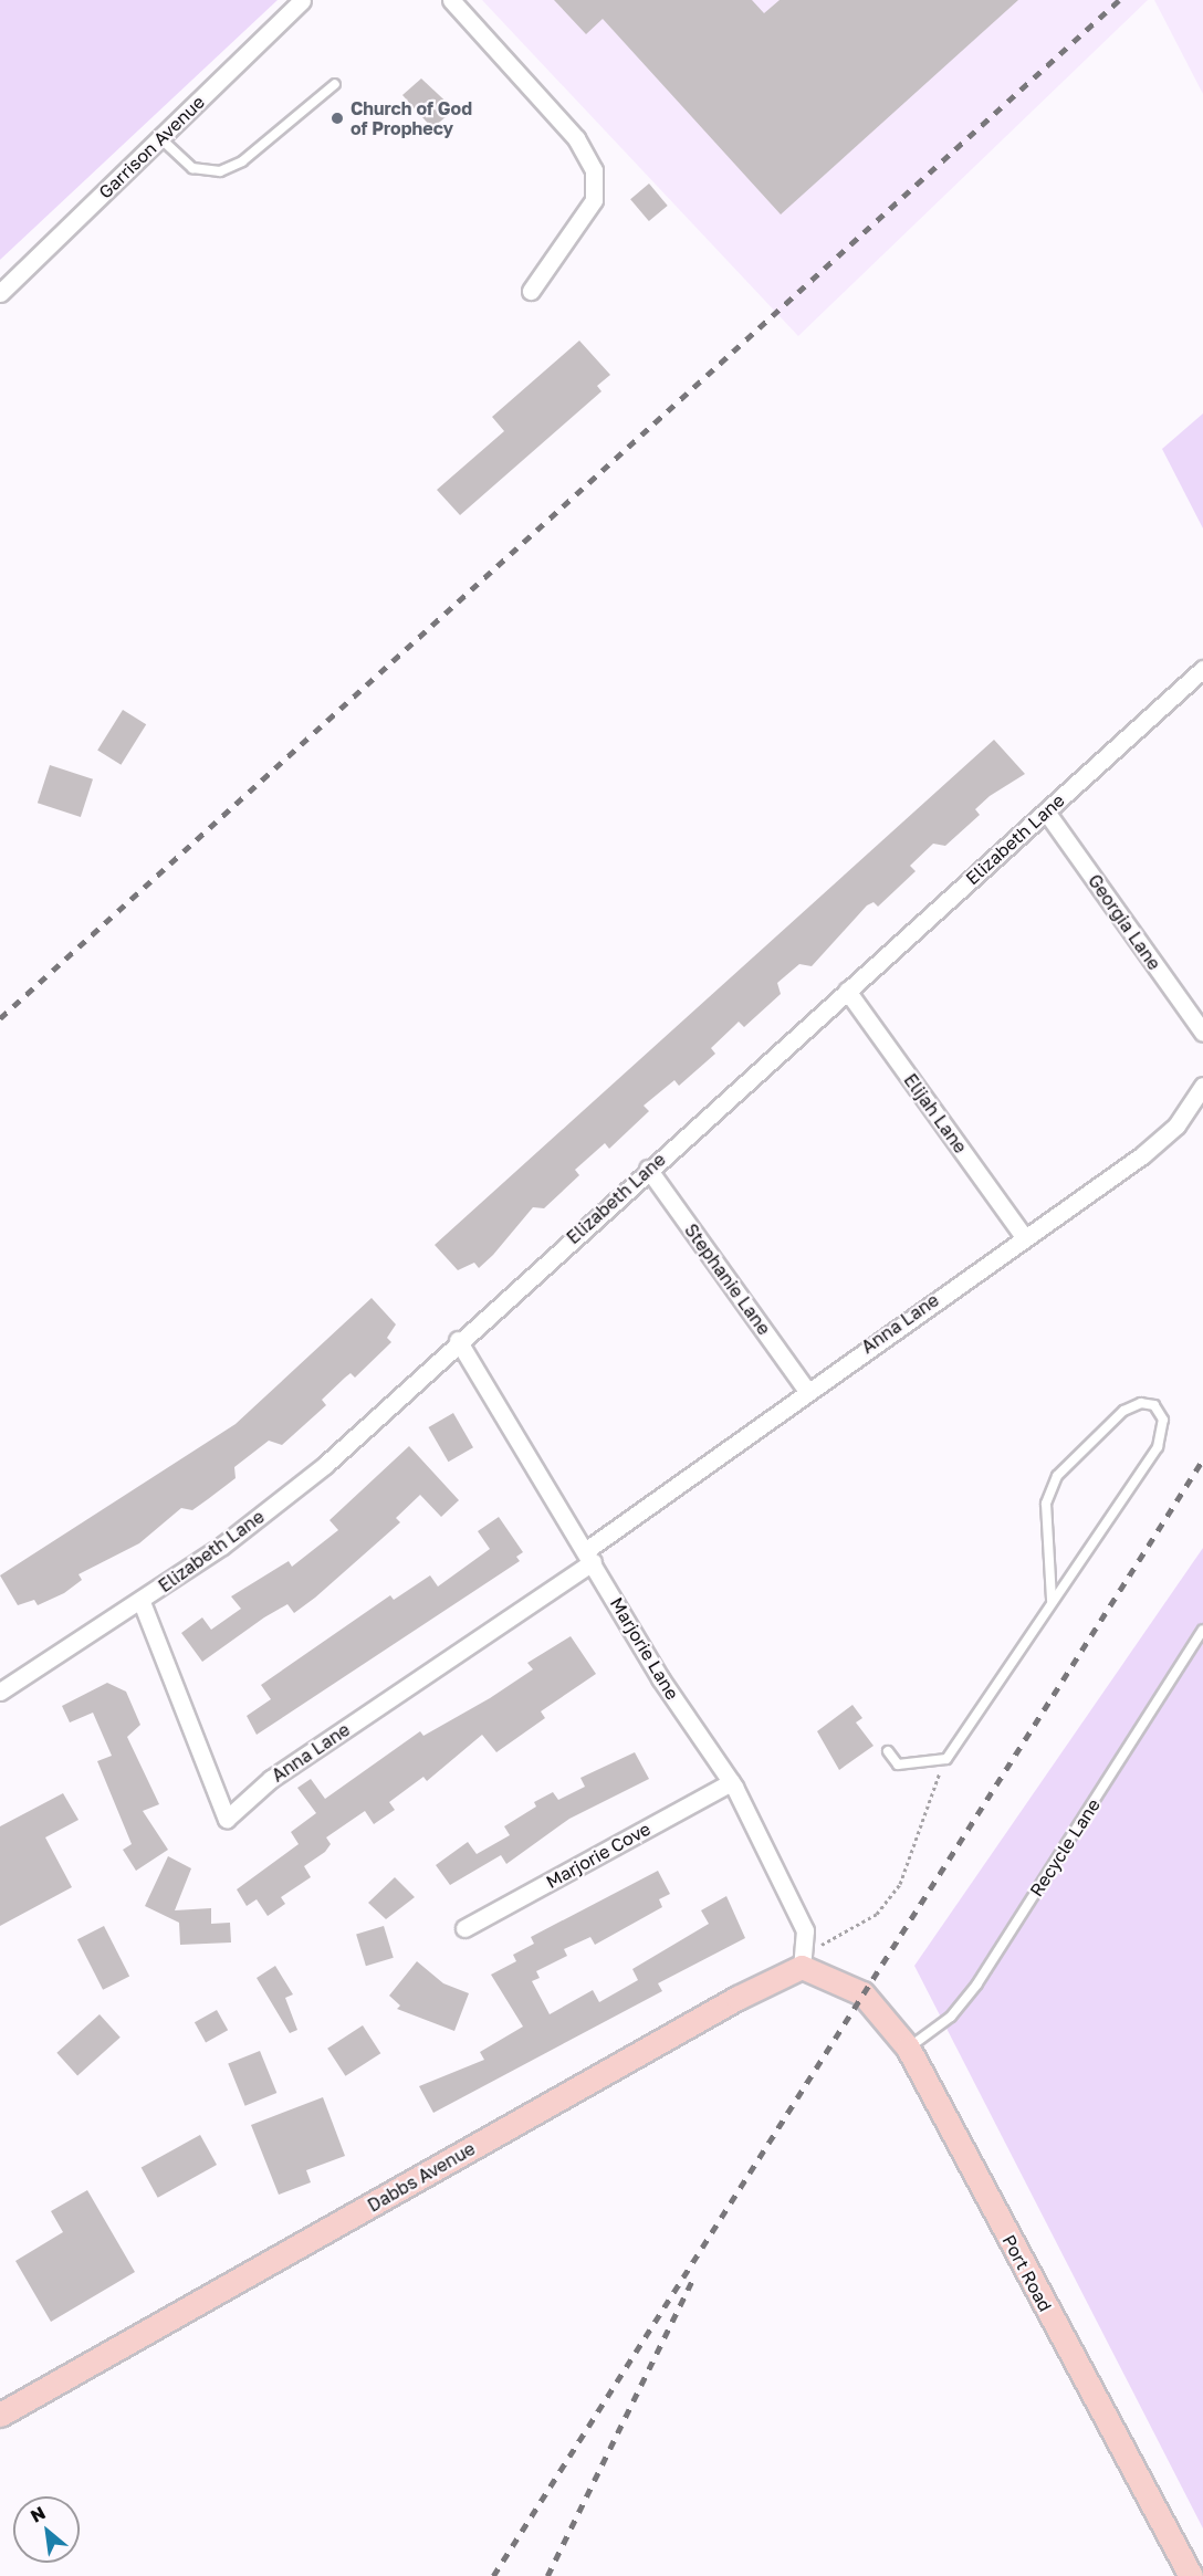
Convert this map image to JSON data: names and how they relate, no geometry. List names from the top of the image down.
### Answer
{
  "streets": {
    "street": [
      "Garrison Avenue",
      "Elizabeth Lane",
      "Georgia Lane",
      "Elijah Lane",
      "Stephanie Lane",
      "Anna Lane",
      "Marjorie Lane",
      "Marjorie Cove",
      "Dabbs Avenue",
      "Port Road"
    ],
    "lane": ["Recycle Lane"]
  },
  "crossings": [
    ["Elizabeth Lane", "Georgia Lane"],
    ["Elizabeth Lane", "Elijah Lane"],
    ["Elizabeth Lane", "Stephanie Lane"],
    ["Elizabeth Lane", "Anna Lane"],
    ["Elizabeth Lane", "Marjorie Lane"],
    ["Elijah Lane", "Anna Lane"],
    ["Stephanie Lane", "Anna Lane"],
    ["Anna Lane", "Marjorie Lane"],
    ["Marjorie Lane", "Marjorie Cove"],
    ["Marjorie Lane", "Dabbs Avenue"],
    ["Marjorie Lane", "Port Road"],
    ["Recycle Lane", "Port Road"],
    ["Dabbs Avenue", "Port Road"]
  ],
  "places": ["Church of God of Prophecy"],
  "north": "top left"
}
